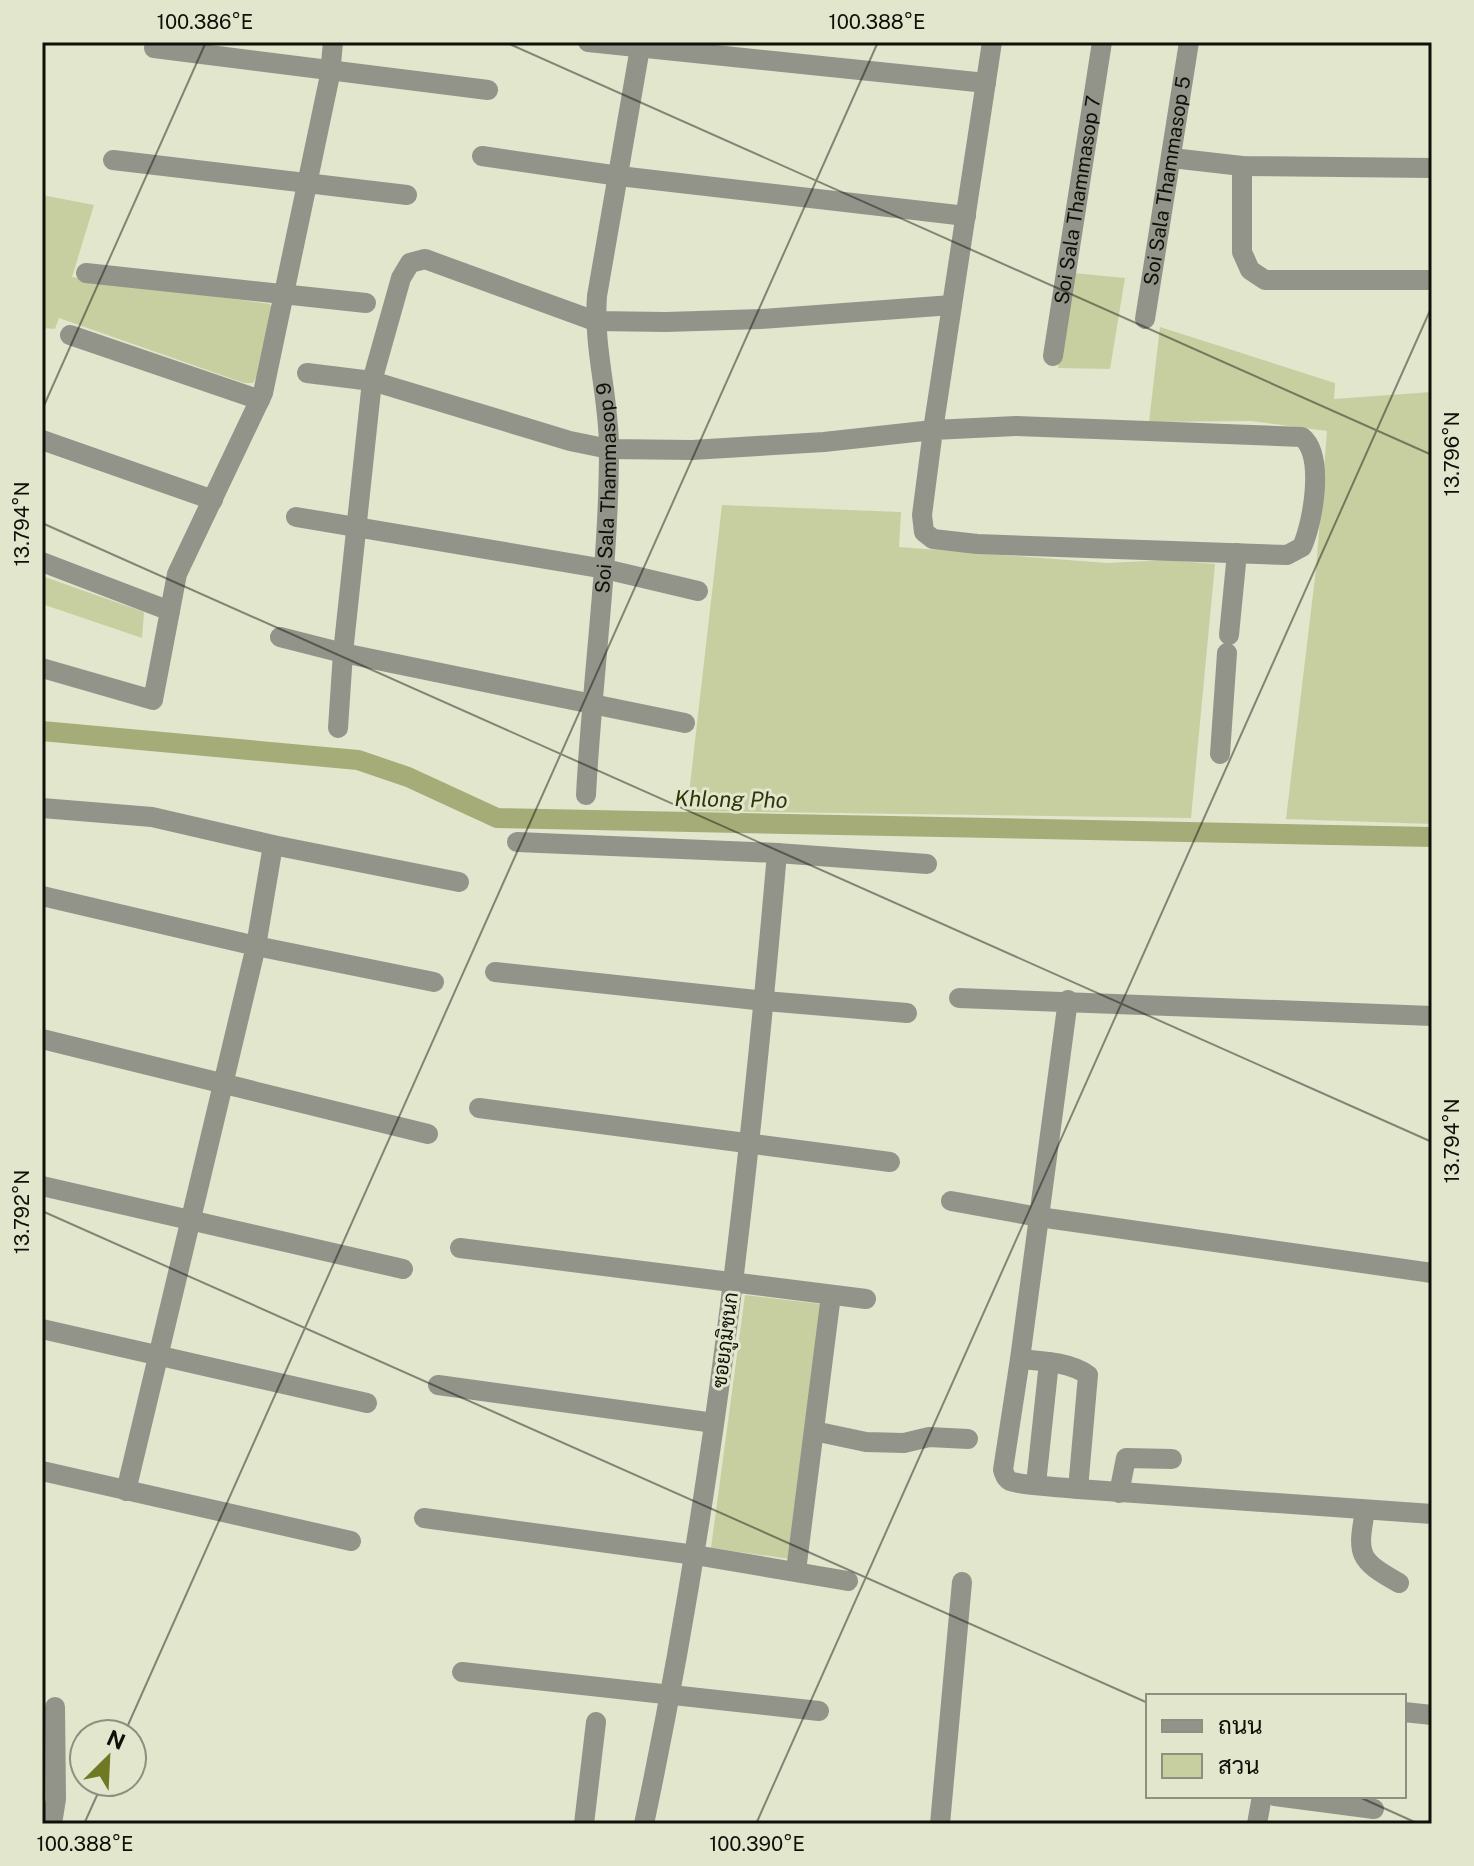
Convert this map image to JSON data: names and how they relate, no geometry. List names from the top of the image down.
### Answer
{
  "streets": {
    "street": [
      "Soi Sala Thammasop 5",
      "Soi Sala Thammasop 7",
      "Soi Sala Thammasop 9",
      "ซอยภูมิชนก"
    ]
  },
  "water": ["Khlong Pho"],
  "legend": ["ถนน", "สวน"],
  "north": "top right",
  "coordinates": [
    "100.386°E",
    "100.388°E",
    "13.796°N",
    "13.794°N",
    "13.792°N",
    "100.390°E"
  ]
}
